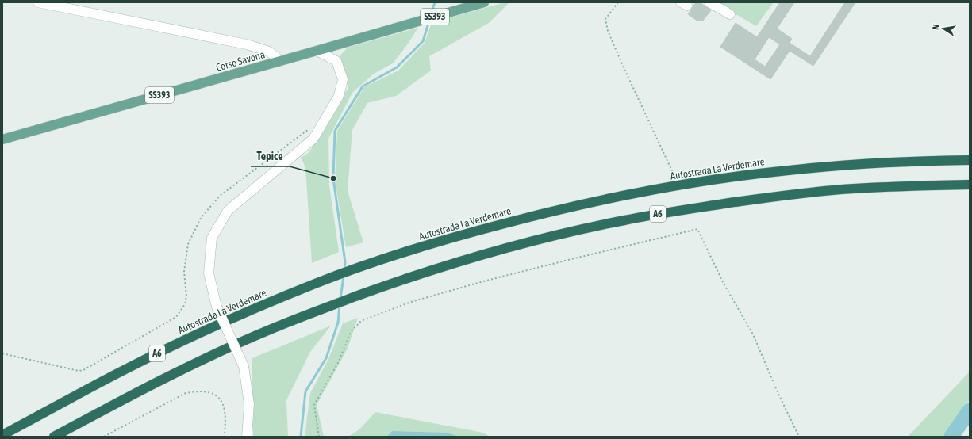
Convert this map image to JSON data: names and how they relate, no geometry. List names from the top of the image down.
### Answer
{
  "streets": {
    "highway": ["Autostrada La Verdemare", "A6"],
    "main road": ["SS393", "Corso Savona"]
  },
  "places": ["Tepice"],
  "north": "left"
}
